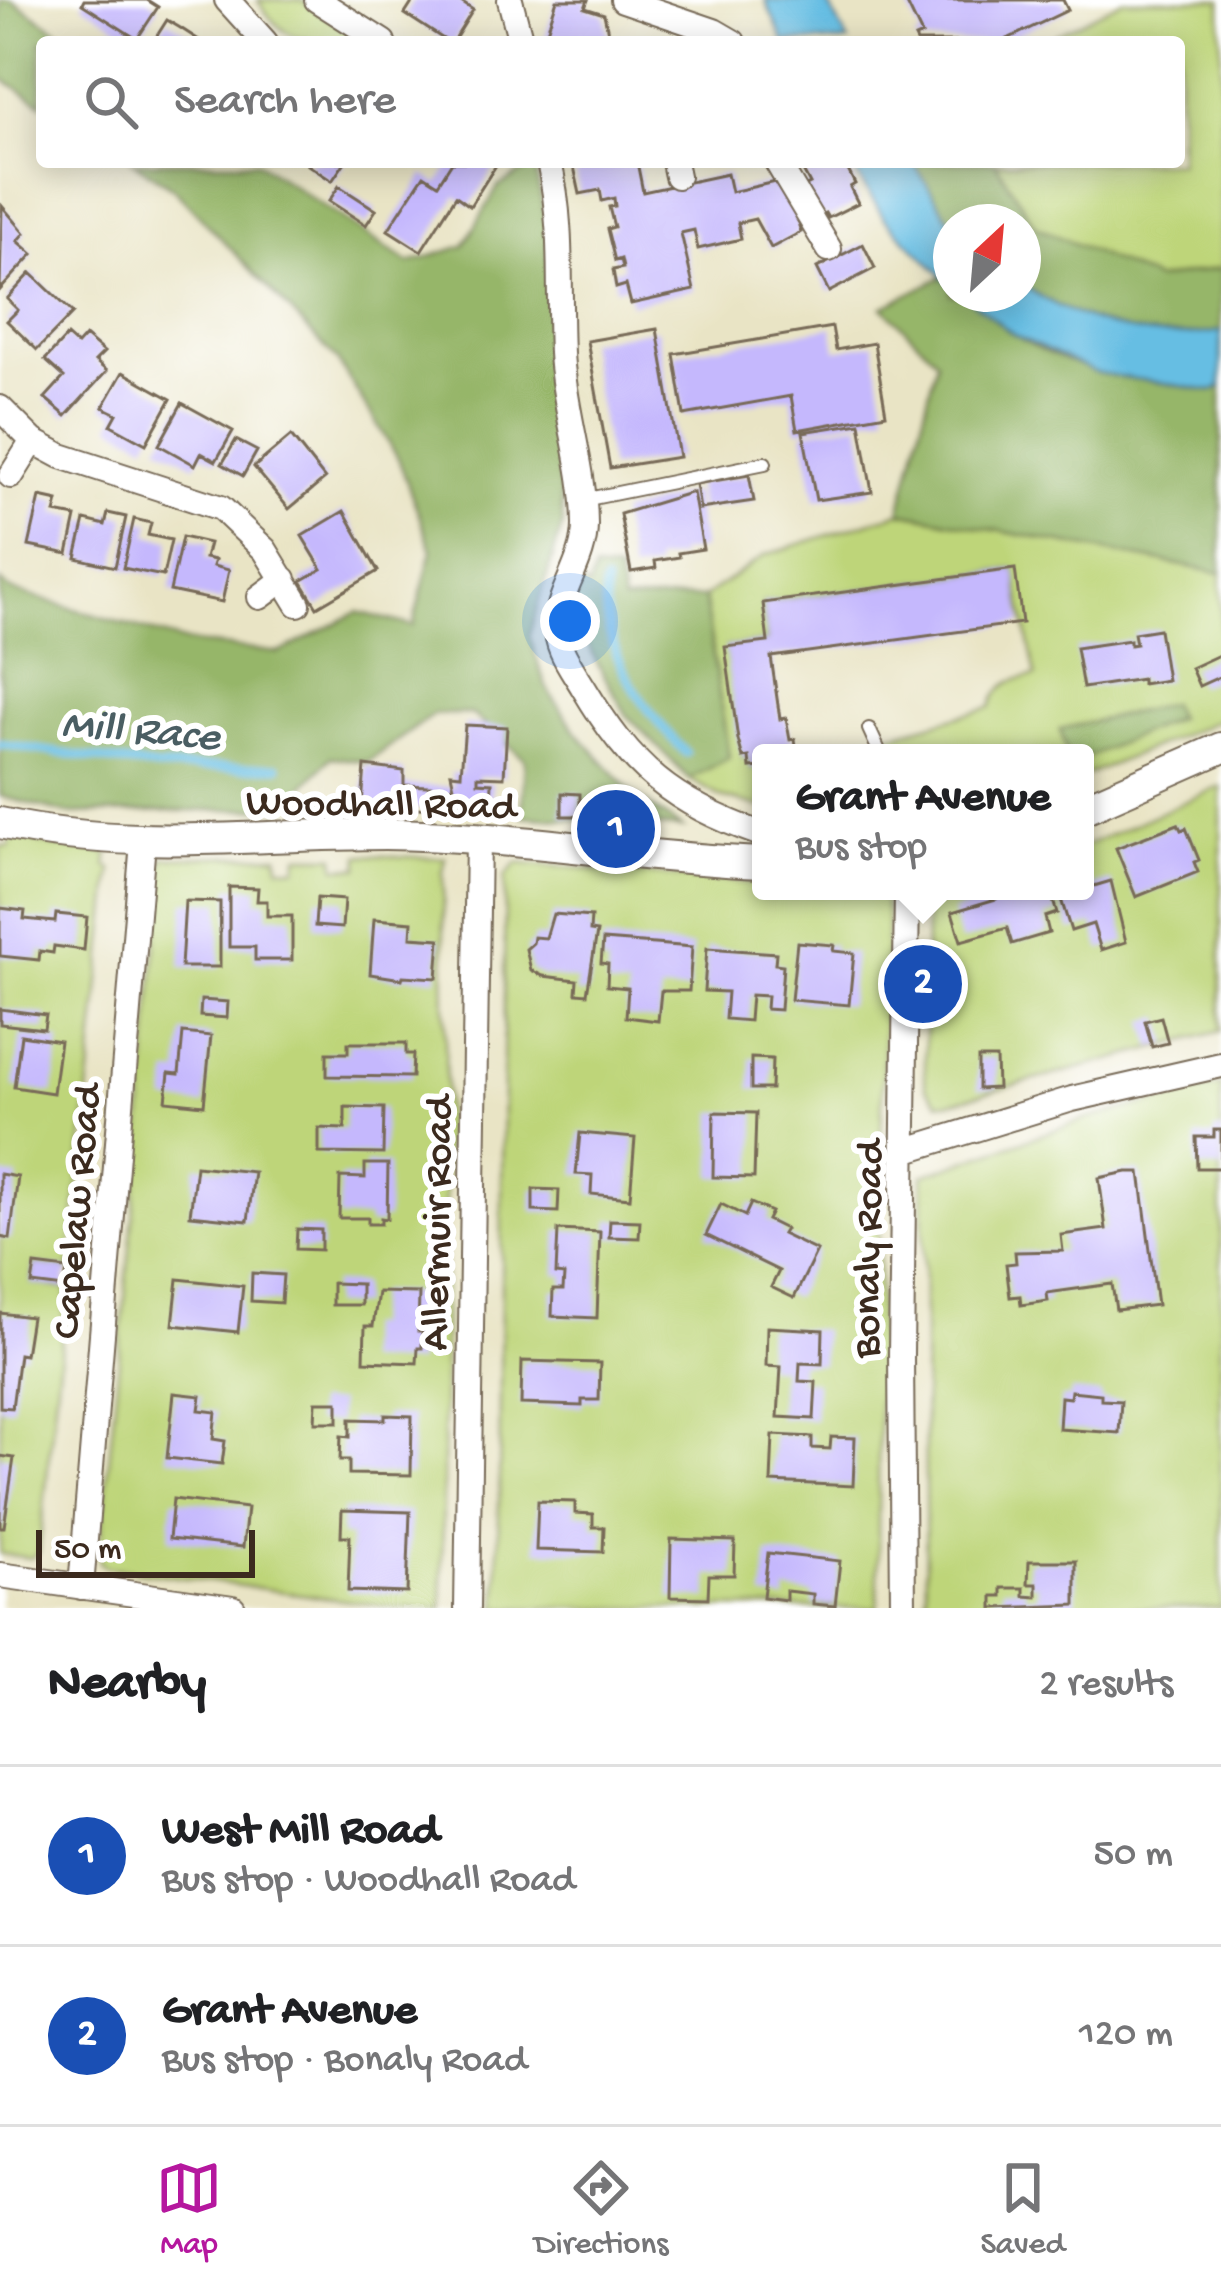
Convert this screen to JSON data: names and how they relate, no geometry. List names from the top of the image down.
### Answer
{
  "streets": {
    "street": [
      "Woodhall Road",
      "Capelaw Road",
      "Allermuir Road",
      "Bonaly Road"
    ]
  },
  "crossings": [
    ["Woodhall Road", "Capelaw Road"],
    ["Woodhall Road", "Allermuir Road"]
  ],
  "water": ["Mill Race"],
  "scale_bar": "50 m",
  "north": "top right",
  "page": {
    "search": "Search here",
    "popup": ["Grant Avenue", "Bus stop"],
    "pins": ["1", "2"],
    "scale": "50 m",
    "heading": ["Nearby", "2 results"],
    "list": [
      {
        "mark": "1",
        "name": "West Mill Road",
        "note": "Bus stop · Woodhall Road",
        "value": "50 m"
      },
      {
        "mark": "2",
        "name": "Grant Avenue",
        "note": "Bus stop · Bonaly Road",
        "value": "120 m"
      }
    ],
    "nav": ["Map", "Directions", "Saved"]
  }
}
